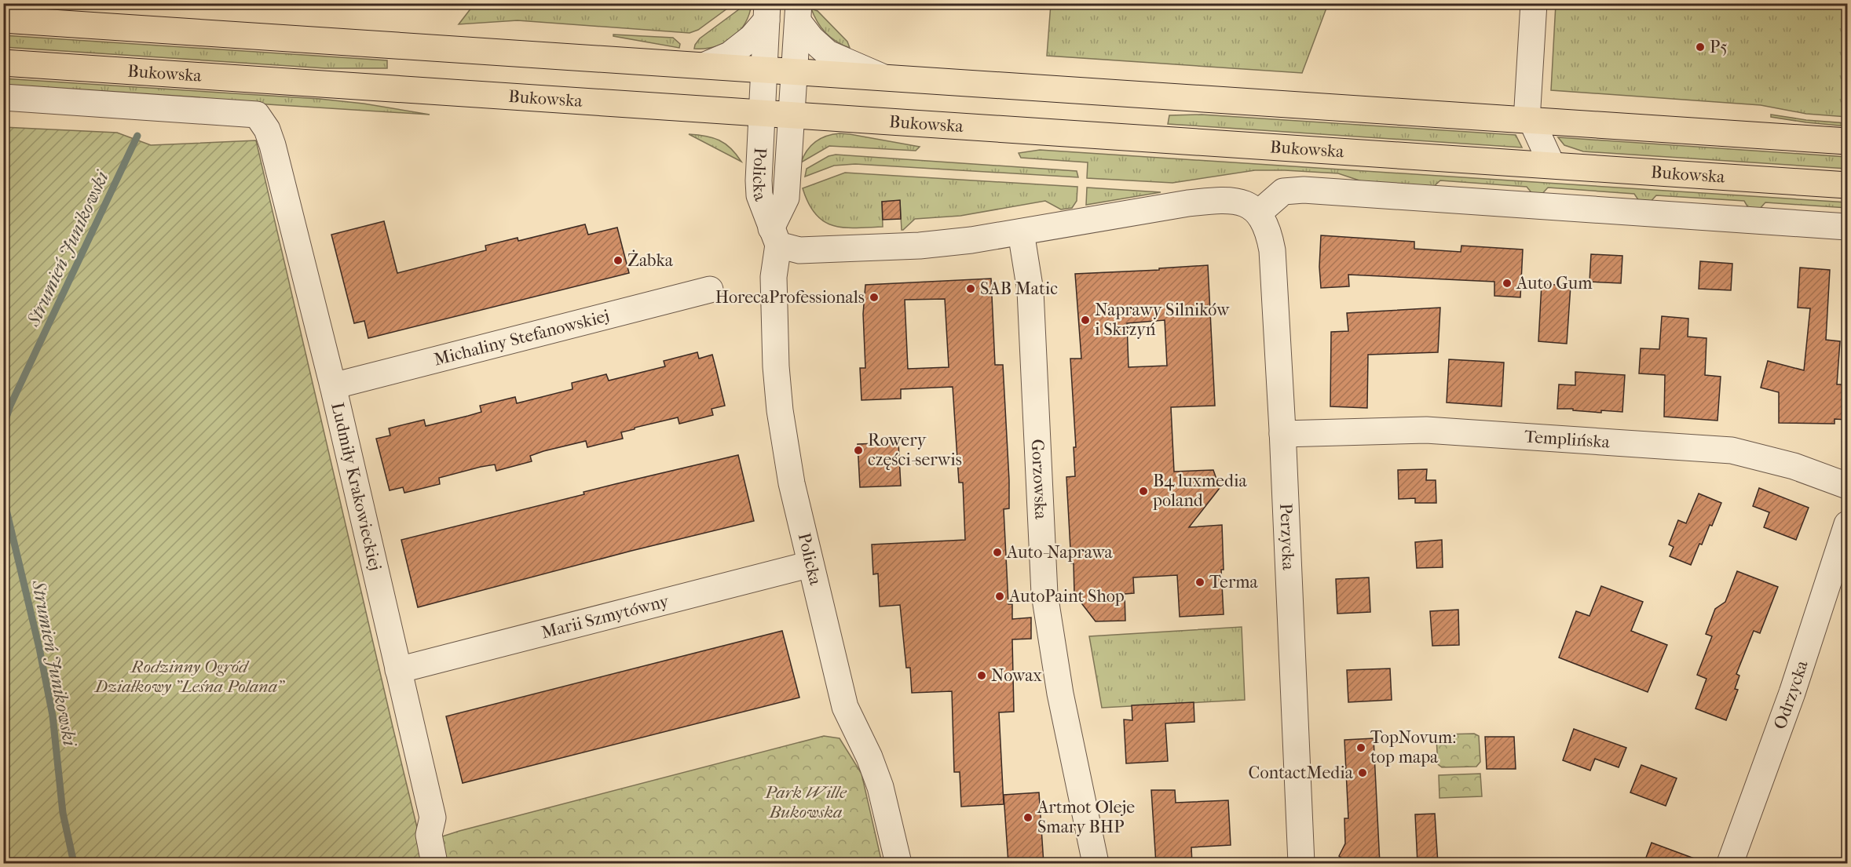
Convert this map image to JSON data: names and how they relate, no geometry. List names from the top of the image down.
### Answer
{
  "streets": {
    "main road": ["Bukowska"],
    "street": [
      "Policka",
      "Michaliny Stefanowskiej",
      "Templińska",
      "Gorzowska",
      "Ludmiły Krakowieckiej",
      "Perzycka",
      "Marii Szmytówny",
      "Odrzycka"
    ]
  },
  "crossings": [
    ["Bukowska", "Policka"],
    ["Policka", "Marii Szmytówny"],
    ["Michaliny Stefanowskiej", "Ludmiły Krakowieckiej"],
    ["Templińska", "Perzycka"],
    ["Ludmiły Krakowieckiej", "Marii Szmytówny"]
  ],
  "water": ["Strumień Junikowski"],
  "parks": ["Rodzinny Ogród Działkowy \"Leśna Polana\"", "Park Wille Bukowska"],
  "places": [
    "P5",
    "Żabka",
    "Auto Gum",
    "SAB Matic",
    "HorecaProfessionals",
    "Naprawy Silników i Skrzyń",
    "Rowery części-serwis",
    "B4 luxmedia poland",
    "Auto-Naprawa",
    "Terma",
    "AutoPaint Shop",
    "Nowax",
    "TopNovum: top mapa",
    "ContactMedia",
    "Artmot Oleje Smary BHP"
  ]
}
